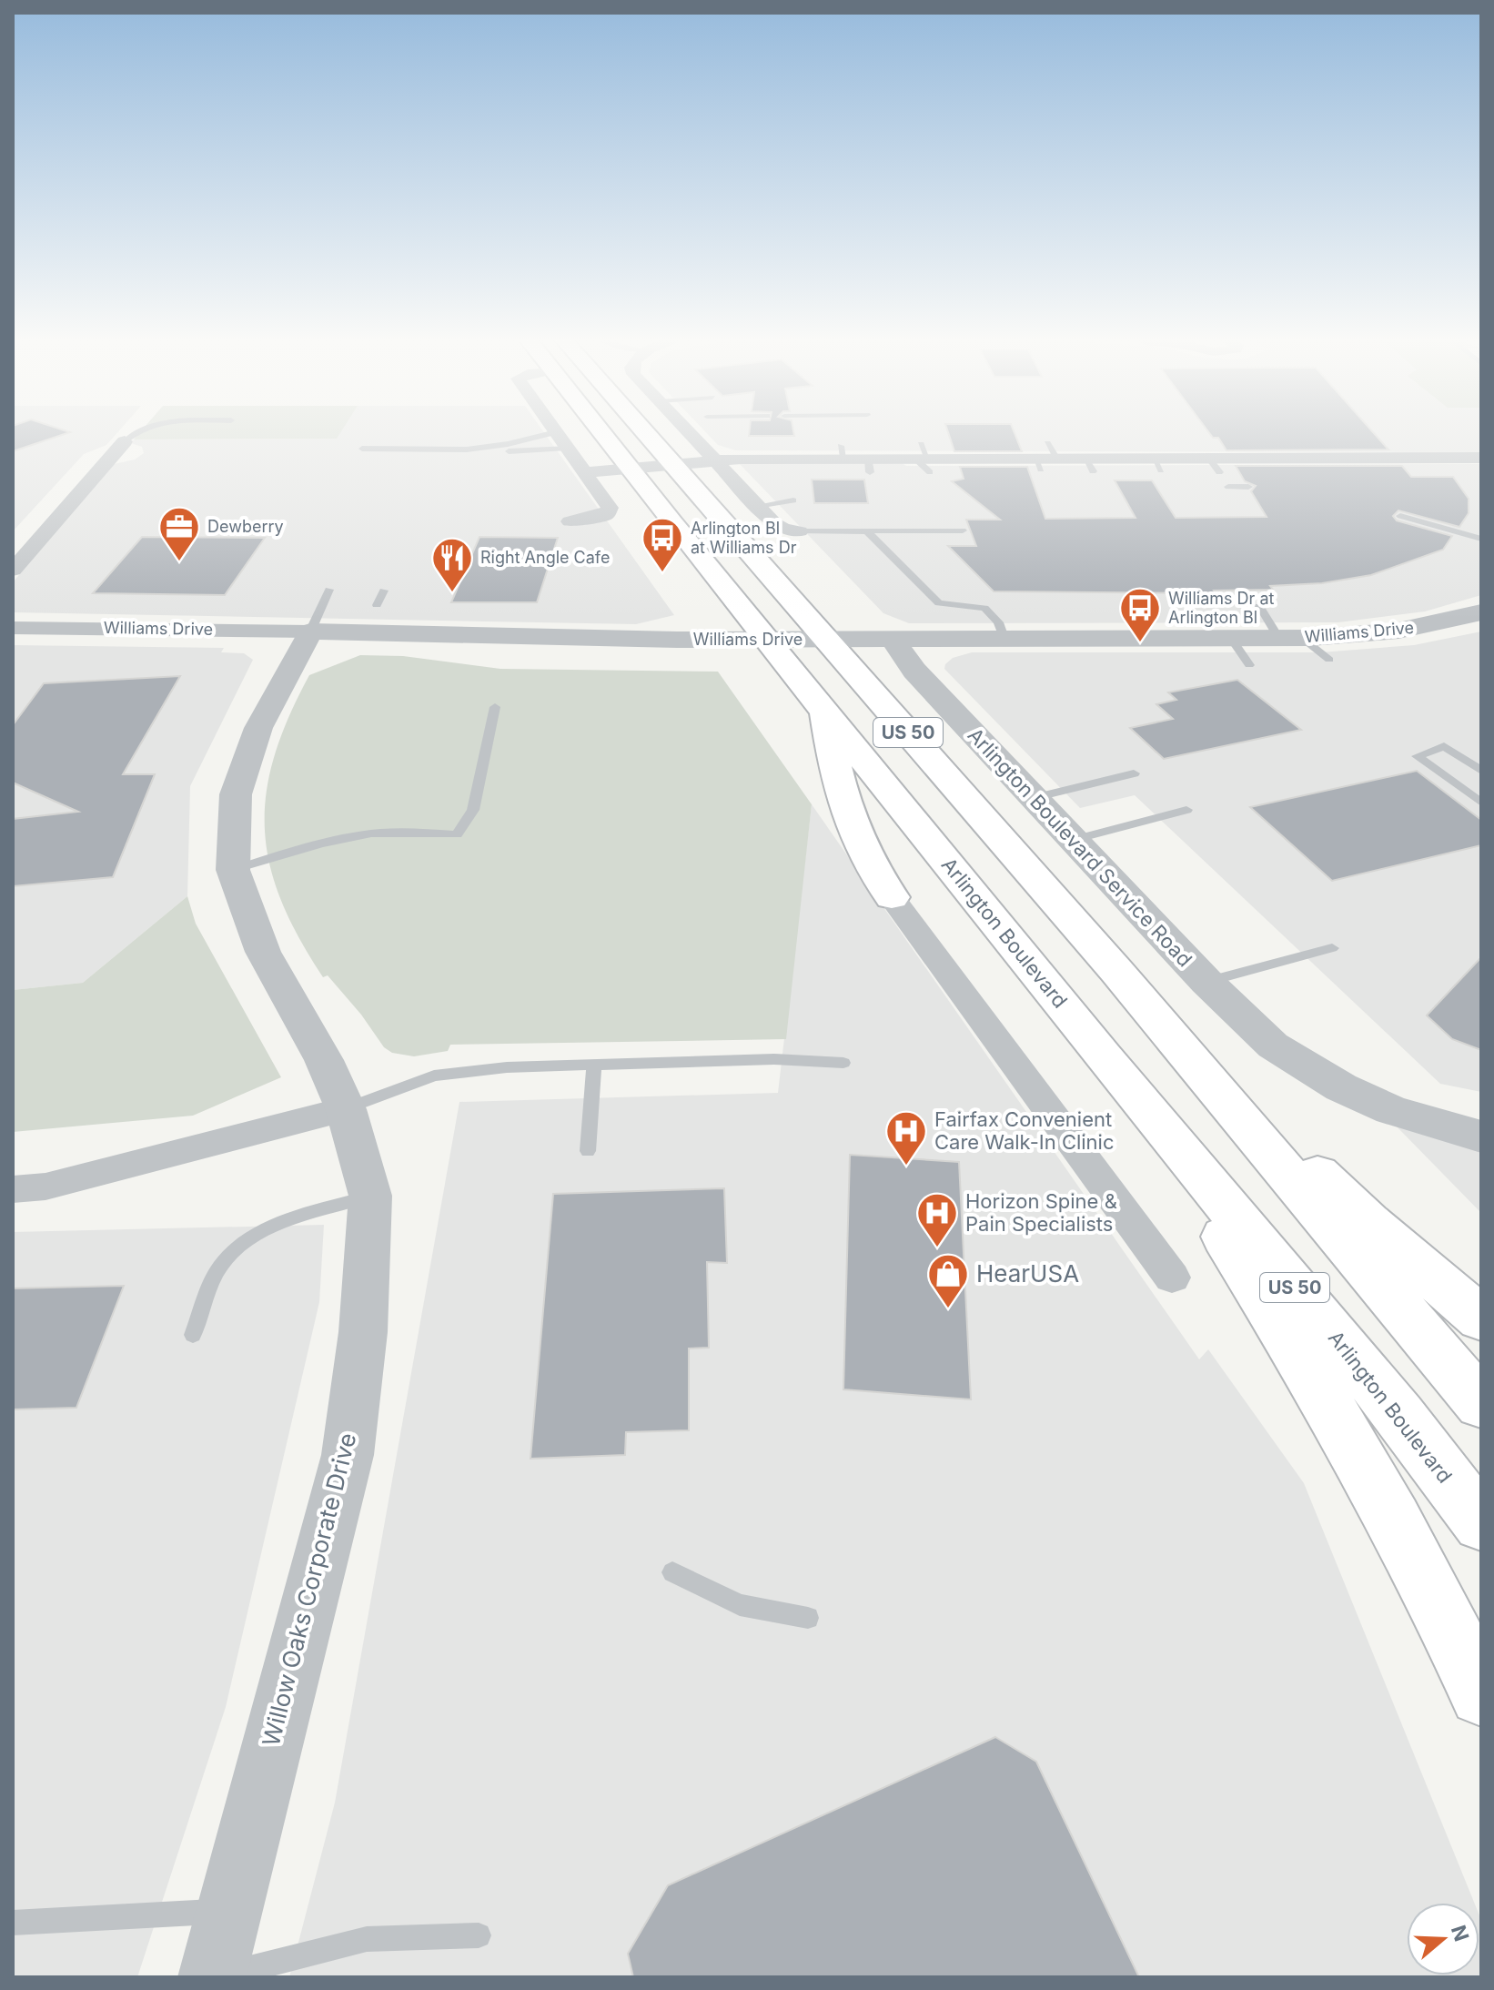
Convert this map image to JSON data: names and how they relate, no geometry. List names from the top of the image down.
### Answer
{
  "streets": {
    "main road": ["US 50", "Arlington Boulevard"],
    "street": ["Williams Drive", "Arlington Boulevard Service Road", "Willow Oaks Corporate Drive"]
  },
  "crossings": [
    ["Williams Drive", "US 50"],
    ["Williams Drive", "Arlington Boulevard Service Road"],
    ["Williams Drive", "Arlington Boulevard"],
    ["Williams Drive", "Willow Oaks Corporate Drive"]
  ],
  "places": {
    "office": ["Dewberry"],
    "bus stop": ["Arlington Bl at Williams Dr", "Williams Dr at Arlington Bl"],
    "restaurant": ["Right Angle Cafe"],
    "hospital": ["Fairfax Convenient Care Walk-In Clinic", "Horizon Spine & Pain Specialists"],
    "shop": ["HearUSA"]
  },
  "north": "right"
}
